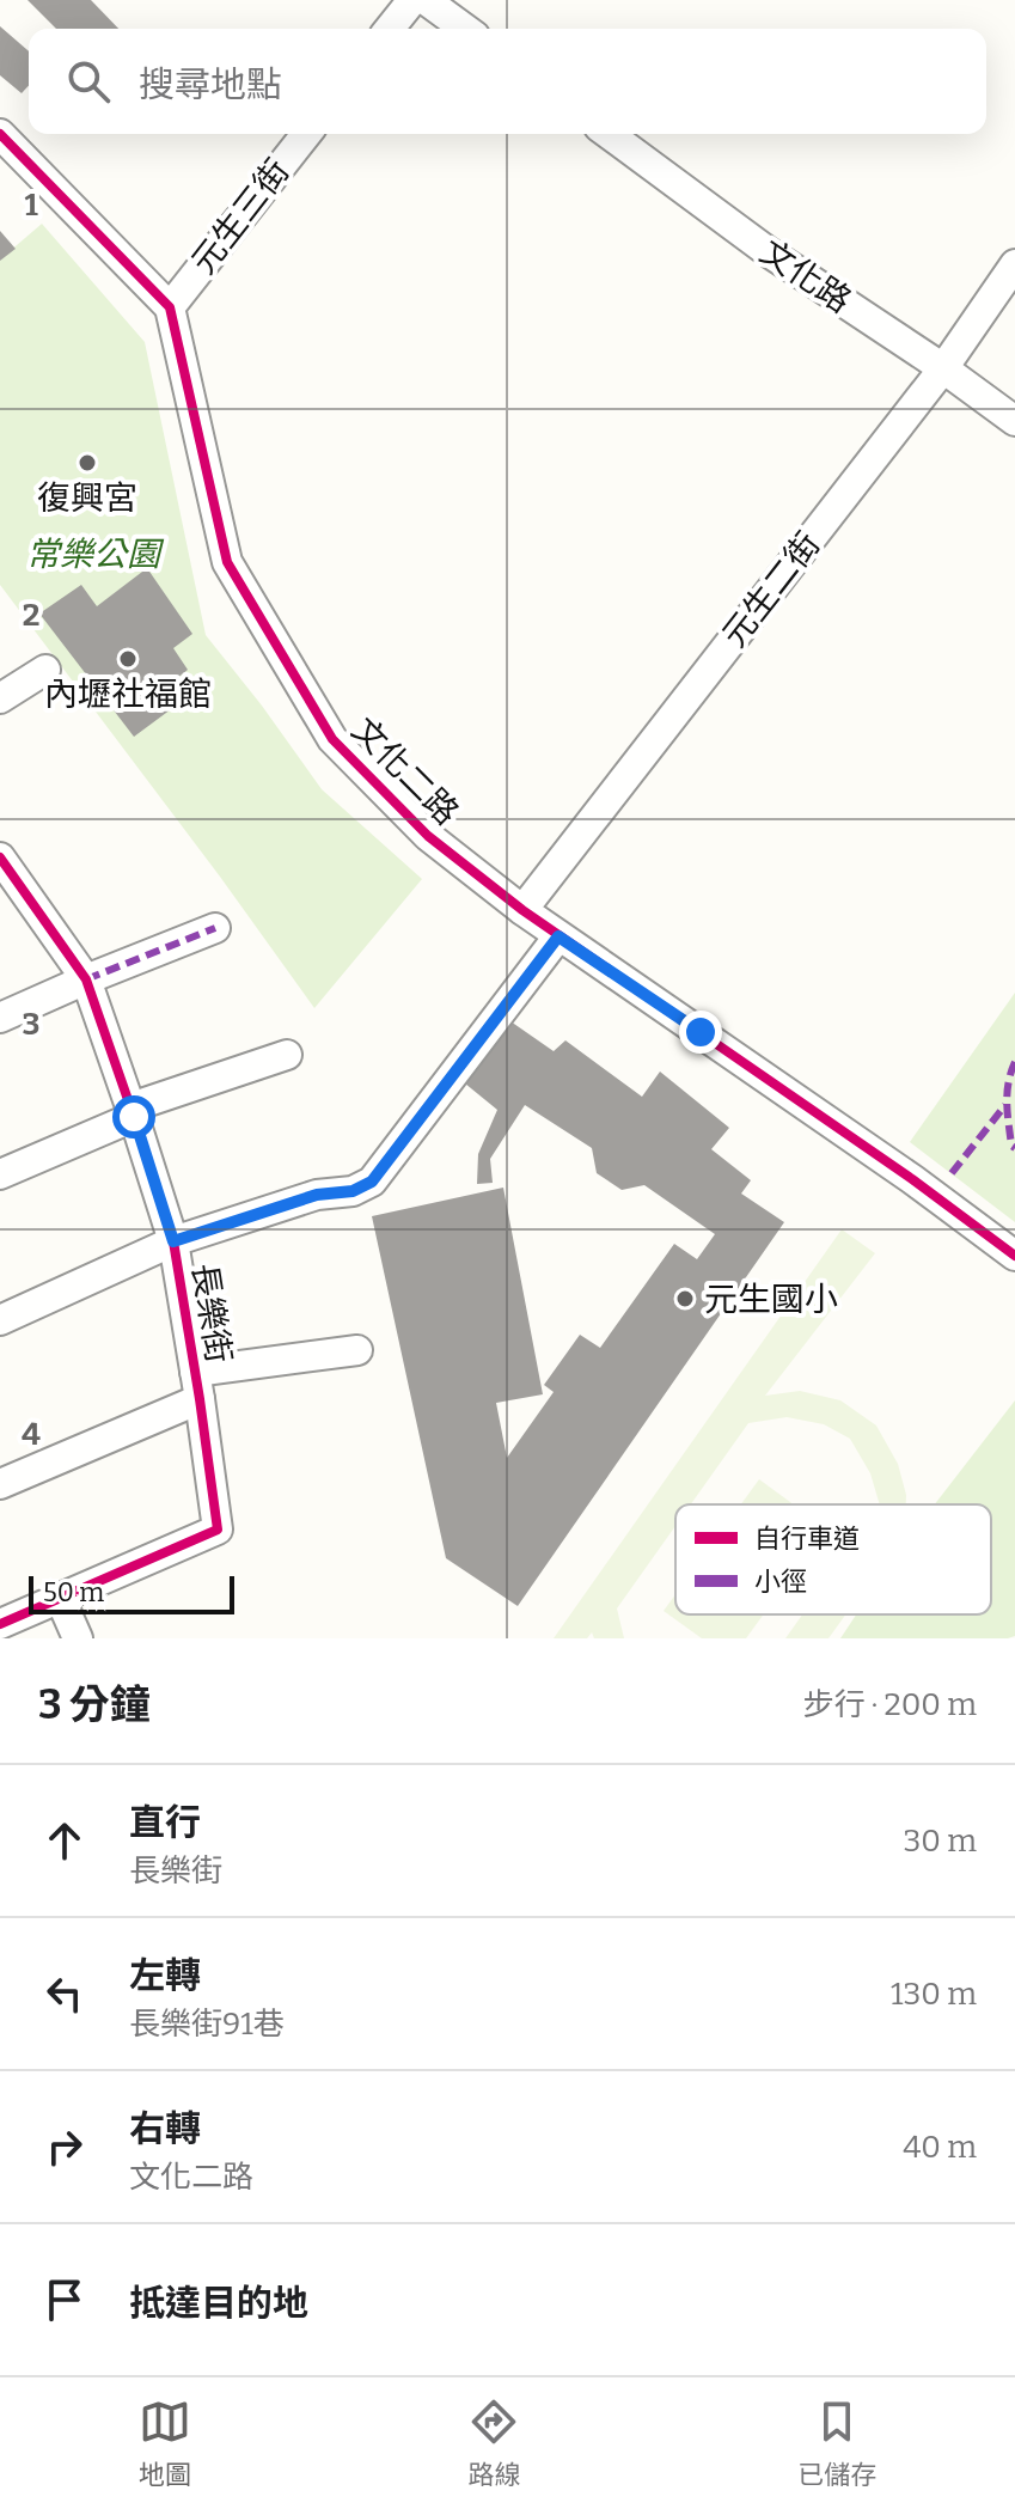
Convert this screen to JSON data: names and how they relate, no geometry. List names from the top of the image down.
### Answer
{
  "streets": {
    "street": [
      "元生三街",
      "文化路",
      "元生二街",
      "文化二路",
      "長樂街"
    ]
  },
  "crossings": [
    ["元生三街", "文化二路"],
    ["文化路", "元生二街"],
    ["元生二街", "文化二路"]
  ],
  "parks": ["常樂公園"],
  "places": ["復興宮", "內壢社福館", "元生國小"],
  "legend": ["自行車道", "小徑"],
  "scale_bar": "50 m",
  "page": {
    "search": "搜尋地點",
    "scale": "50 m",
    "heading": ["3 分鐘", "步行 · 200 m"],
    "list": [
      ["直行", "長樂街", "30 m"],
      ["左轉", "長樂街91巷", "130 m"],
      ["右轉", "文化二路", "40 m"],
      "抵達目的地"
    ],
    "nav": ["地圖", "路線", "已儲存"]
  },
  "grid": {
    "rows": [
      "1",
      "2",
      "3",
      "4"
    ]
  }
}
